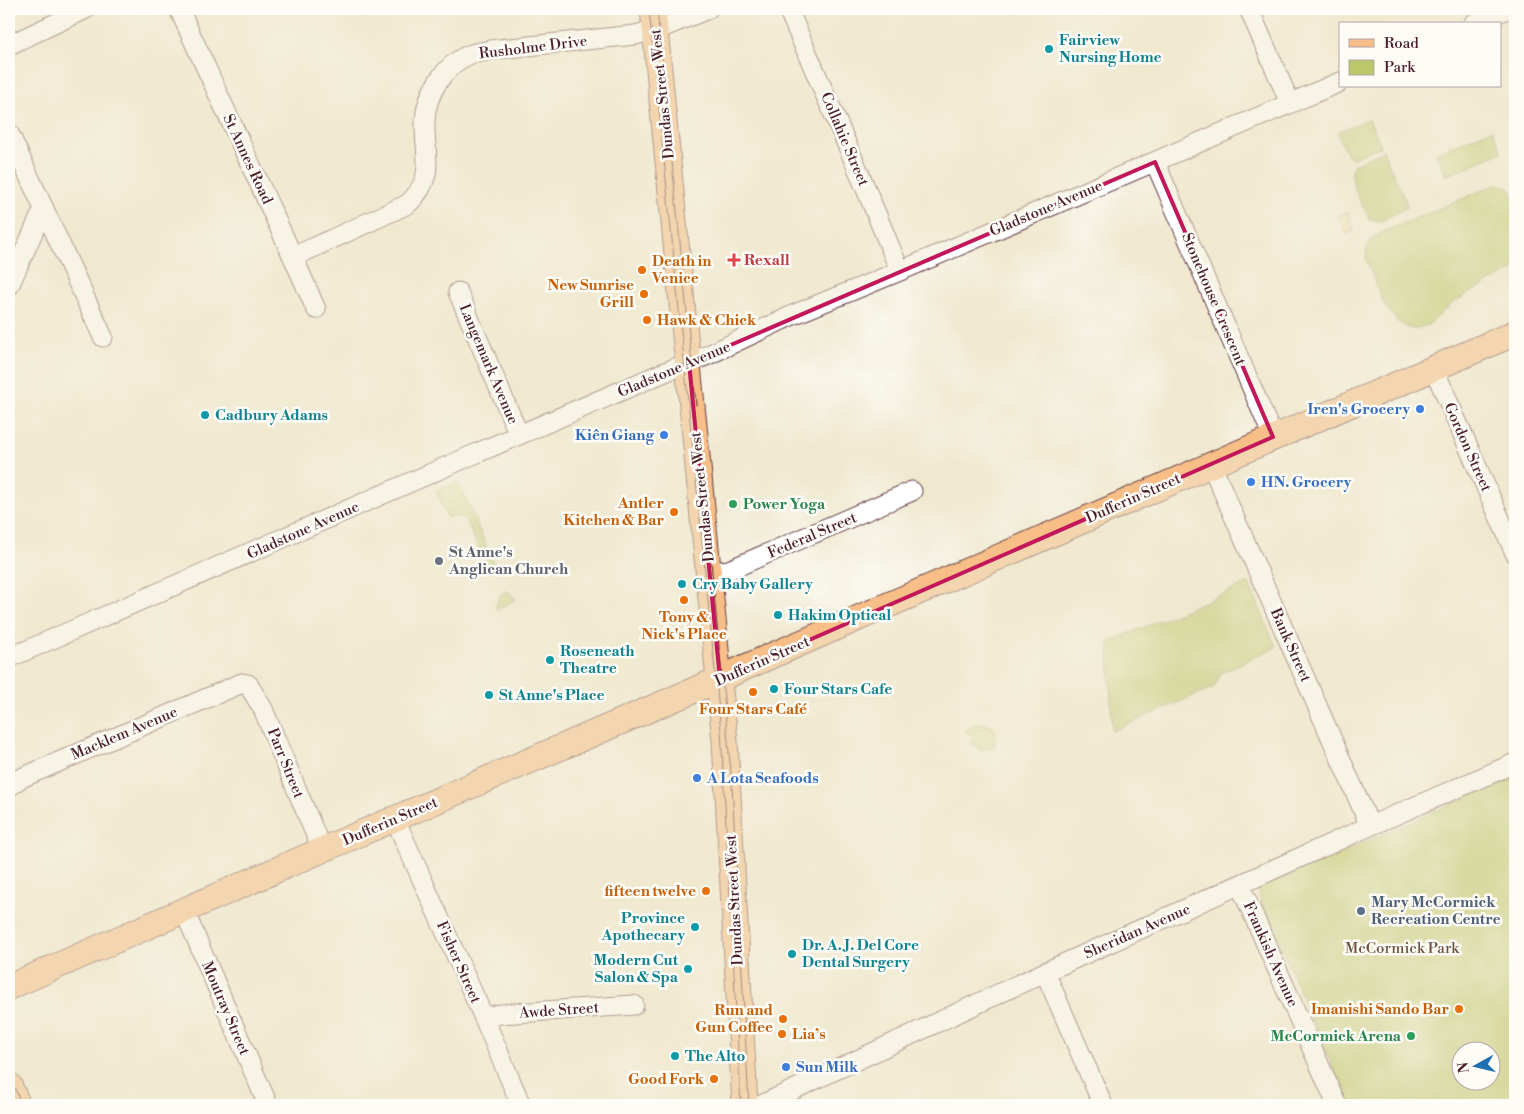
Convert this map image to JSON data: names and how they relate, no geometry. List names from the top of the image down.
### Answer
{
  "streets": {
    "main road": ["Dundas Street West", "Dufferin Street"],
    "street": [
      "Rusholme Drive",
      "Collahie Street",
      "St Annes Road",
      "Gladstone Avenue",
      "Stonehouse Crescent",
      "Langemark Avenue",
      "Gordon Street",
      "Federal Street",
      "Bank Street",
      "Macklem Avenue",
      "Parr Street",
      "Sheridan Avenue",
      "Frankish Avenue",
      "Fisher Street",
      "Moutray Street",
      "Awde Street"
    ]
  },
  "crossings": [
    ["Rusholme Drive", "Dundas Street West"],
    ["Rusholme Drive", "St Annes Road"],
    ["Dundas Street West", "Gladstone Avenue"],
    ["Dundas Street West", "Dufferin Street"],
    ["Dundas Street West", "Federal Street"],
    ["Collahie Street", "Gladstone Avenue"],
    ["Gladstone Avenue", "Stonehouse Crescent"],
    ["Gladstone Avenue", "Langemark Avenue"],
    ["Stonehouse Crescent", "Dufferin Street"],
    ["Gordon Street", "Dufferin Street"],
    ["Dufferin Street", "Bank Street"],
    ["Dufferin Street", "Parr Street"],
    ["Dufferin Street", "Fisher Street"],
    ["Dufferin Street", "Moutray Street"],
    ["Bank Street", "Sheridan Avenue"],
    ["Macklem Avenue", "Parr Street"],
    ["Sheridan Avenue", "Frankish Avenue"],
    ["Fisher Street", "Awde Street"]
  ],
  "parks": ["McCormick Park"],
  "places": {
    "other": [
      "Fairview Nursing Home",
      "Death in Venice",
      "New Sunrise Grill",
      "Hawk & Chick",
      "Iren's Grocery",
      "Cadbury Adams",
      "Kiên Giang",
      "HN. Grocery",
      "Power Yoga",
      "Antler Kitchen & Bar",
      "St Anne's Anglican Church",
      "Cry Baby Gallery",
      "Tony & Nick's Place",
      "Hakim Optical",
      "Roseneath Theatre",
      "Four Stars Cafe",
      "Four Stars Café",
      "St Anne's Place",
      "A Lota Seafoods",
      "fifteen twelve",
      "Mary McCormick Recreation Centre",
      "Province Apothecary",
      "Dr. A. J. Del Core Dental Surgery",
      "Modern Cut Salon & Spa",
      "Imanishi Sando Bar",
      "Run and Gun Coffee",
      "Lia’s",
      "McCormick Arena",
      "The Alto",
      "Sun Milk",
      "Good Fork"
    ],
    "health": ["Rexall"]
  },
  "legend": ["Road", "Park"],
  "north": "left"
}
